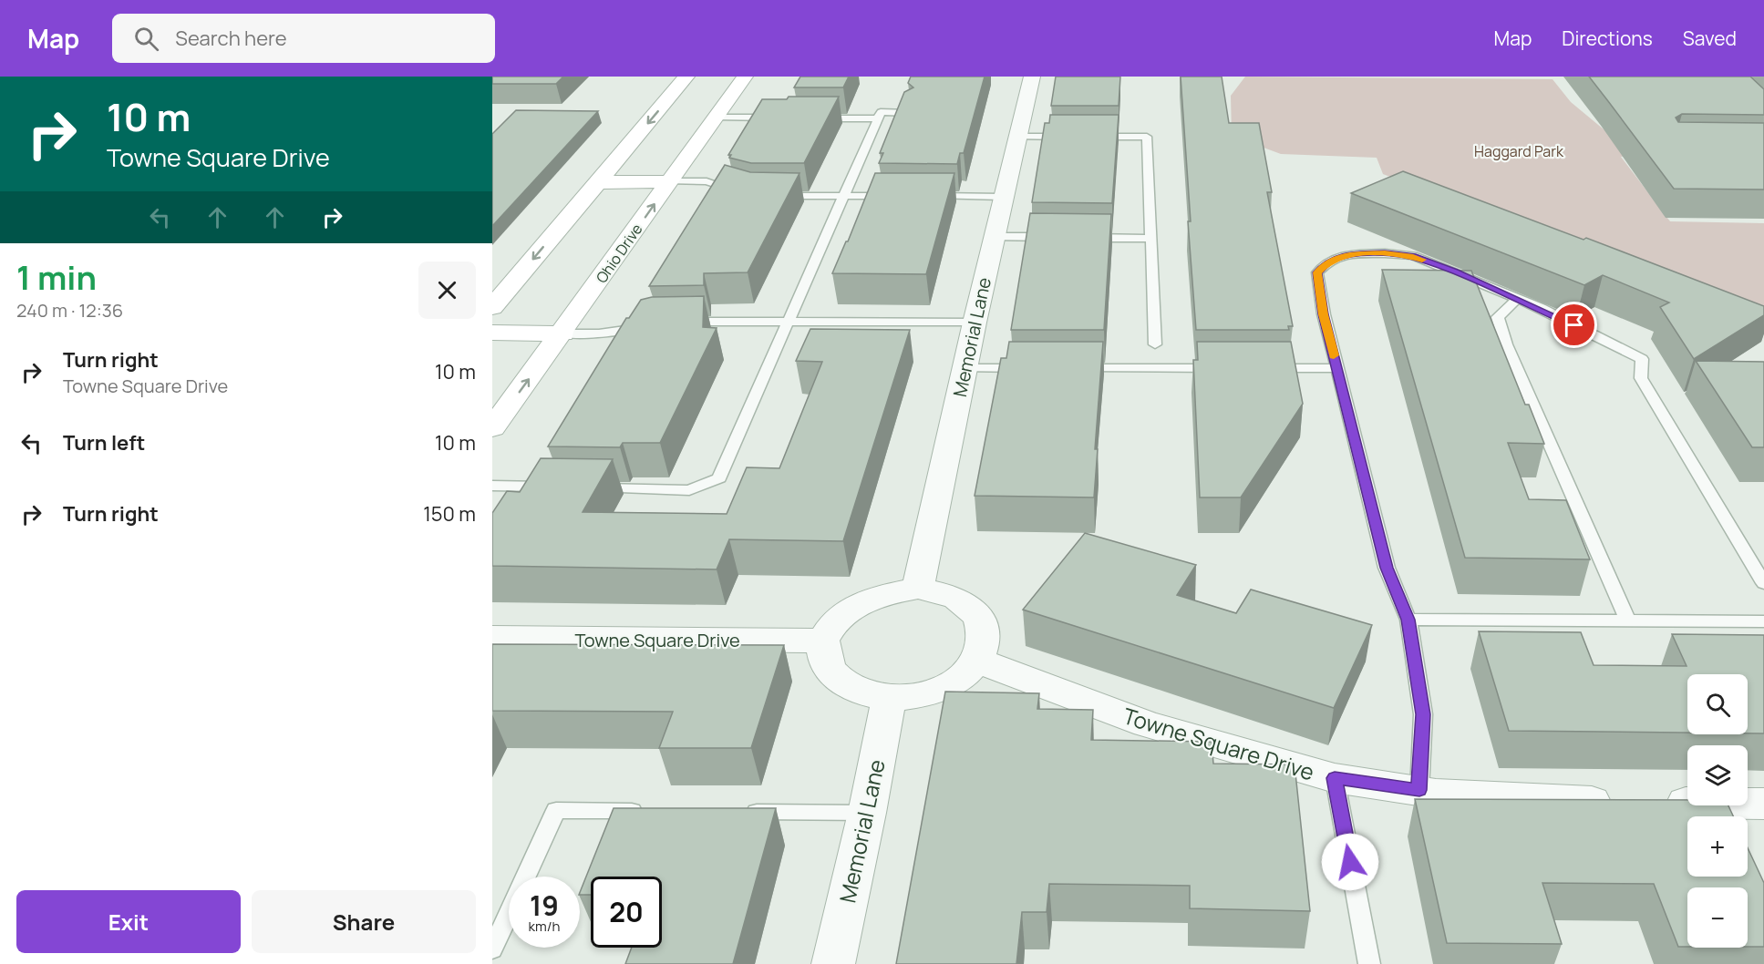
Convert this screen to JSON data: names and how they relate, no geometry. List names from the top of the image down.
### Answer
{
  "streets": {
    "main road": ["Ohio Drive"],
    "street": ["Memorial Lane", "Towne Square Drive"]
  },
  "crossings": [
    ["Memorial Lane", "Towne Square Drive"]
  ],
  "parks": ["Haggard Park"],
  "page": {
    "header": "Map",
    "search": "Search here",
    "nav": ["Map", "Directions", "Saved"],
    "turn": ["10 m", "Towne Square Drive"],
    "heading": ["1 min", "240 m · 12:36"],
    "list": [
      {
        "name": "Turn right",
        "note": "Towne Square Drive",
        "value": "10 m"
      },
      {
        "name": "Turn left",
        "value": "10 m"
      },
      {
        "name": "Turn right",
        "value": "150 m"
      }
    ],
    "map_buttons": ["+", "−"],
    "speed": "19 km/h",
    "limit": "20",
    "buttons": ["Exit", "Share"]
  }
}
